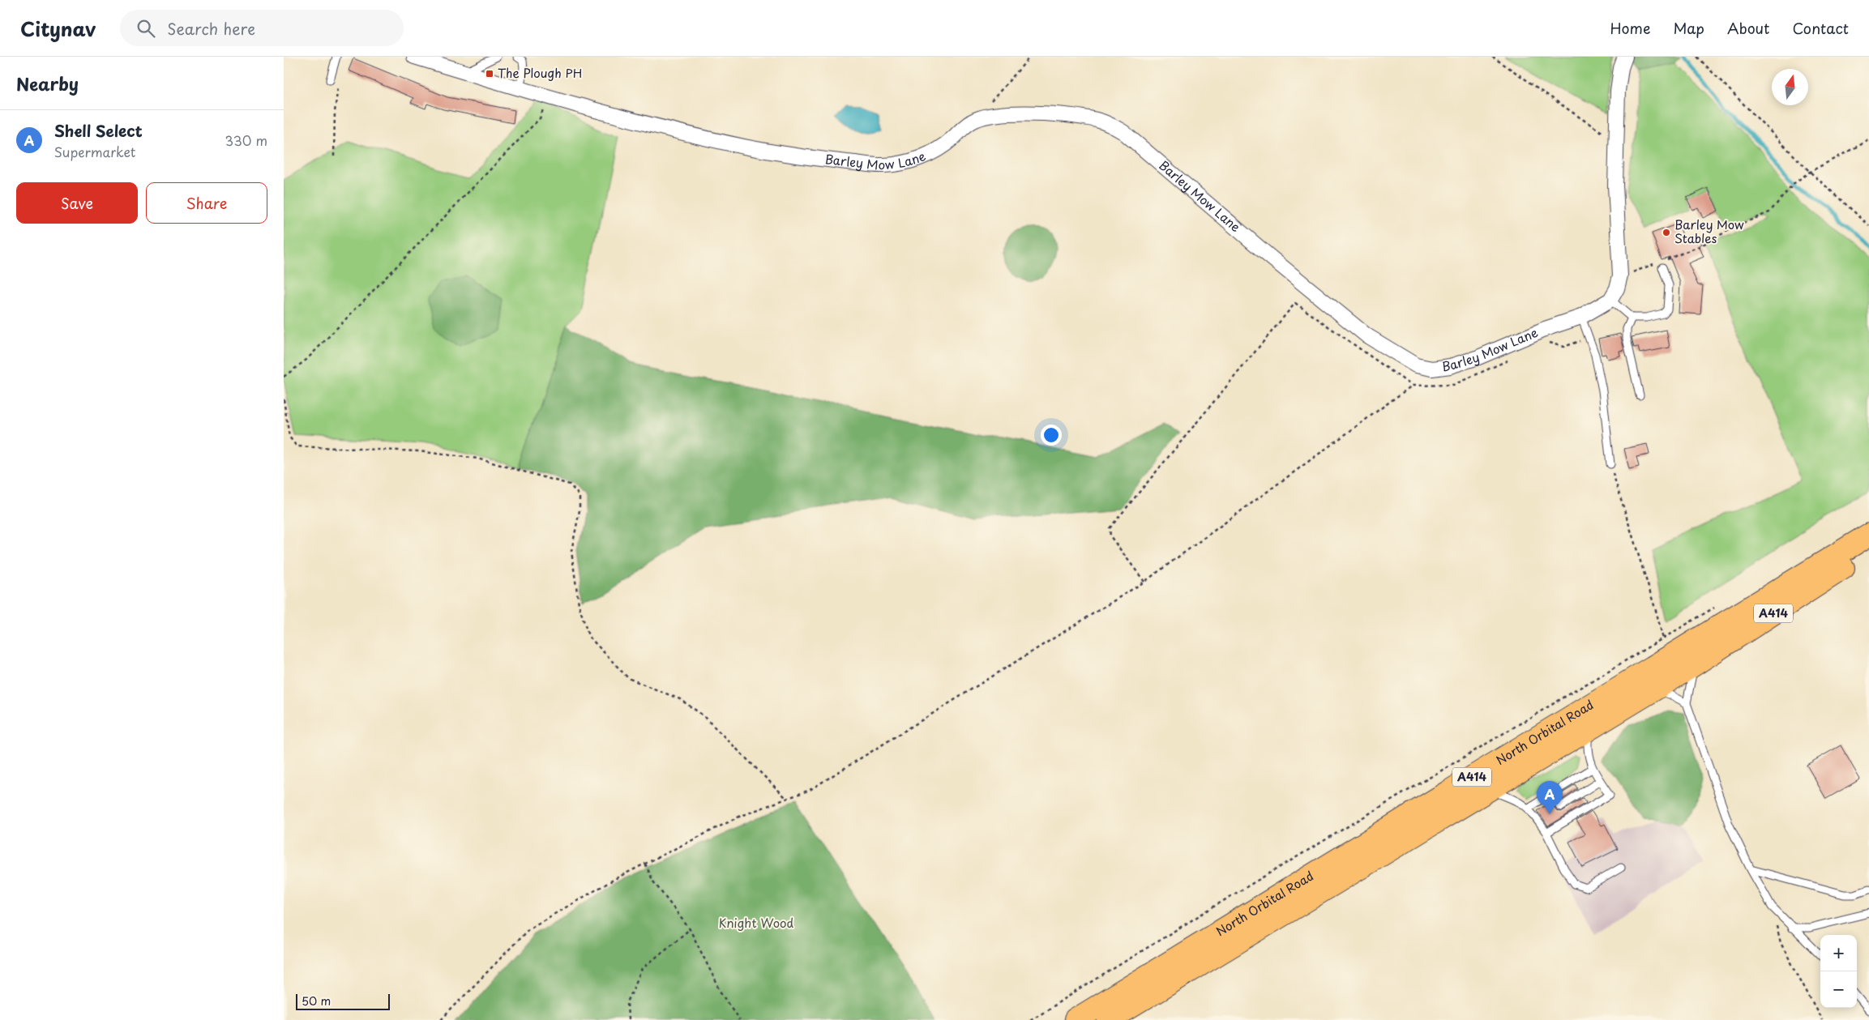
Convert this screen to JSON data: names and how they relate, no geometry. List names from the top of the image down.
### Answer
{
  "streets": {
    "highway": ["A414", "North Orbital Road"],
    "street": ["Barley Mow Lane"]
  },
  "parks": ["Knight Wood"],
  "places": {
    "transit": ["The Plough PH"],
    "other": ["Barley Mow Stables"]
  },
  "scale_bar": "50 m",
  "north": "top",
  "page": {
    "header": "Citynav",
    "search": "Search here",
    "nav": [
      "Home",
      "Map",
      "About",
      "Contact"
    ],
    "heading": "Nearby",
    "list": [
      {
        "mark": "A",
        "name": "Shell Select",
        "note": "Supermarket",
        "value": "330 m"
      }
    ],
    "buttons": ["Save", "Share"],
    "pins": "A",
    "map_buttons": ["+", "−"],
    "scale": "50 m"
  }
}
